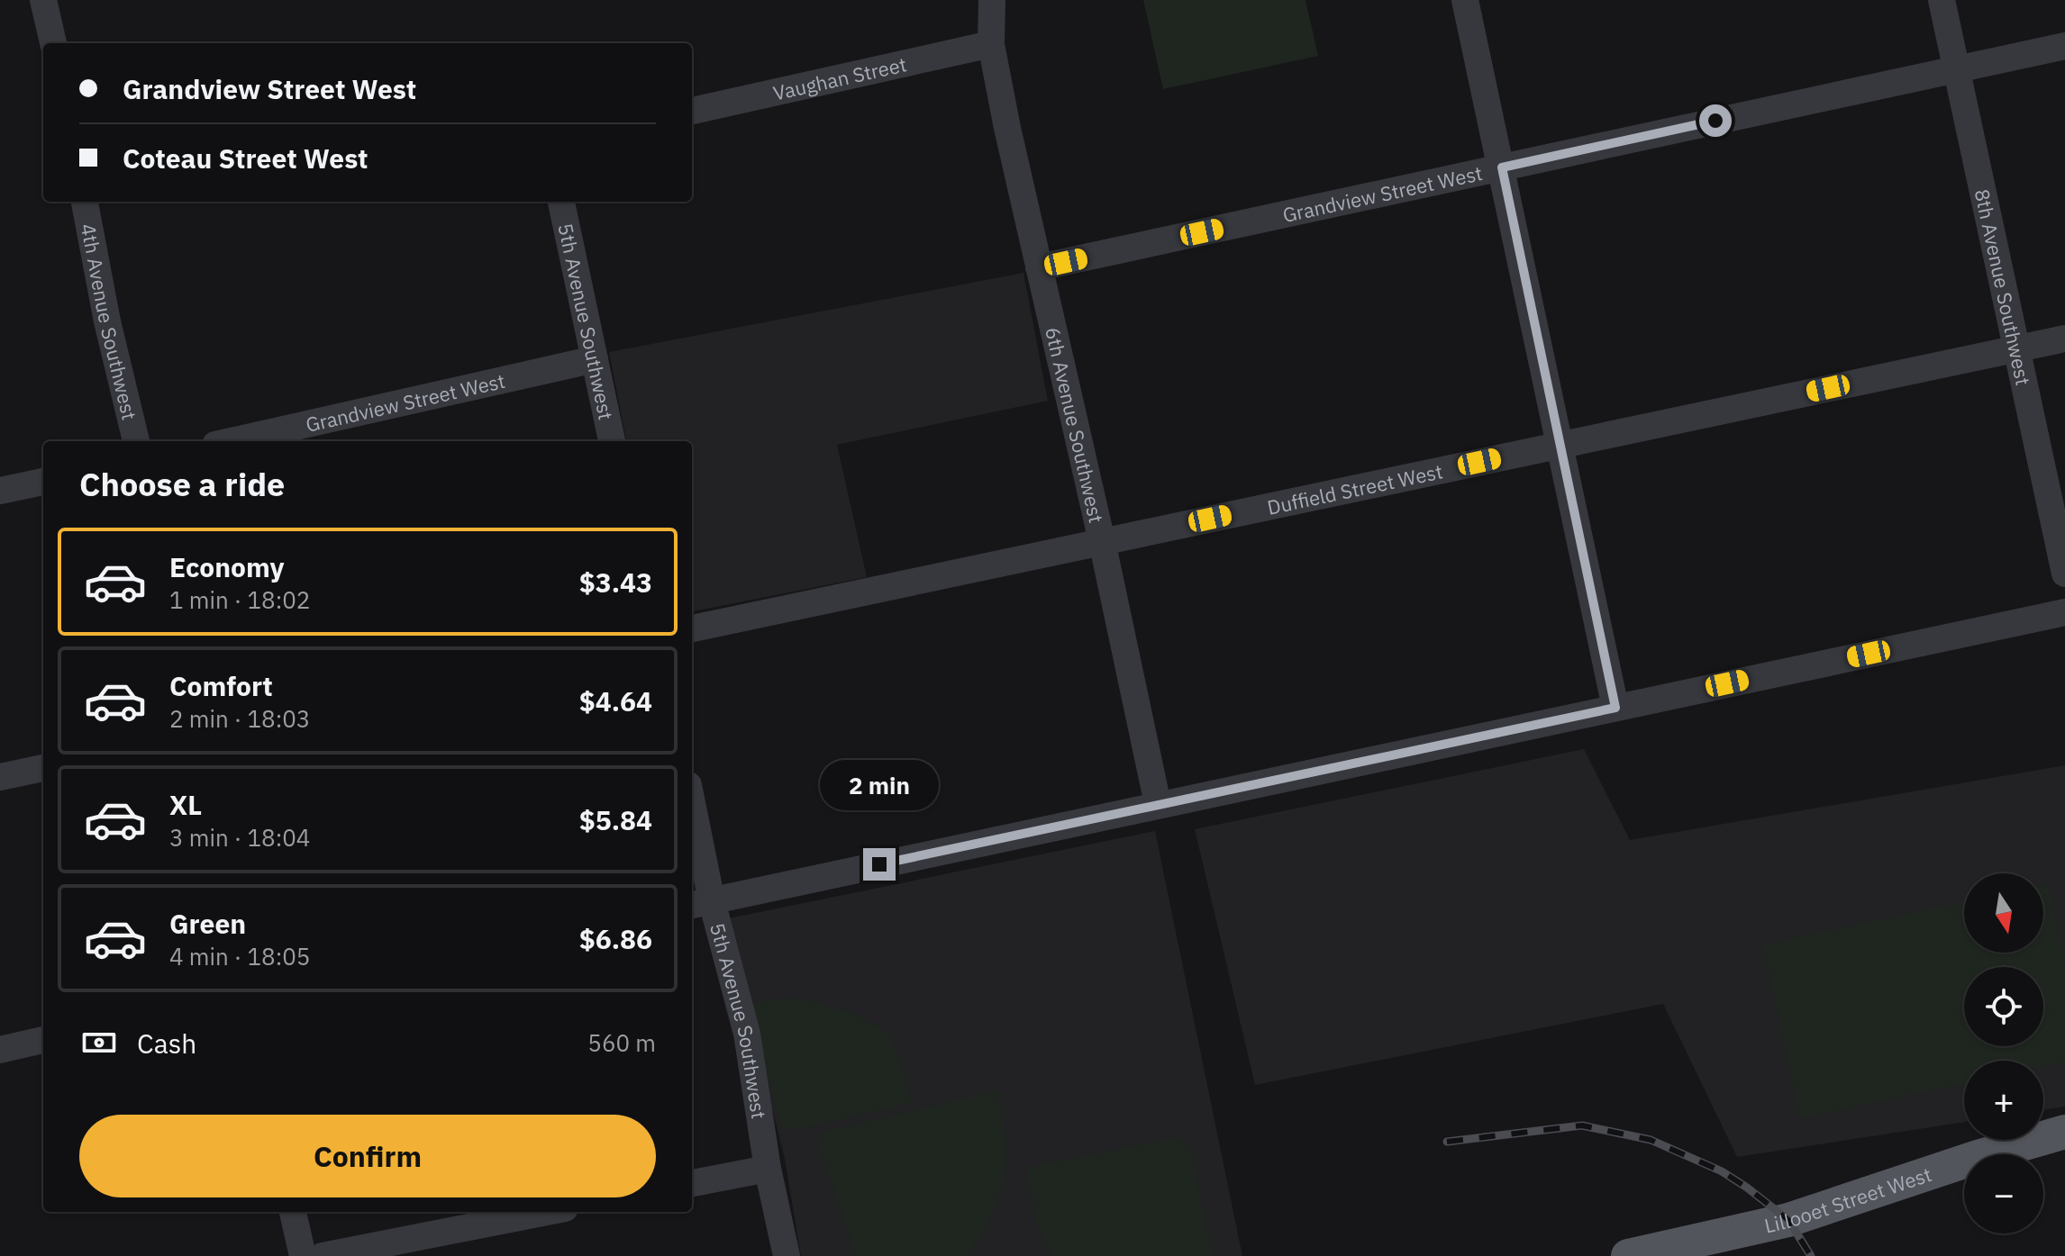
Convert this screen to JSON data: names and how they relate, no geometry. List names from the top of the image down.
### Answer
{
  "streets": {
    "main road": ["Lillooet Street West"],
    "street": [
      "Vaughan Street",
      "Grandview Street West",
      "8th Avenue Southwest",
      "4th Avenue Southwest",
      "5th Avenue Southwest",
      "6th Avenue Southwest",
      "Duffield Street West"
    ]
  },
  "crossings": [
    ["Vaughan Street", "6th Avenue Southwest"],
    ["Grandview Street West", "8th Avenue Southwest"],
    ["Grandview Street West", "5th Avenue Southwest"],
    ["Grandview Street West", "6th Avenue Southwest"],
    ["8th Avenue Southwest", "Duffield Street West"],
    ["6th Avenue Southwest", "Duffield Street West"]
  ],
  "north": "bottom",
  "page": {
    "banner": ["Grandview Street West", "Coteau Street West"],
    "heading": "Choose a ride",
    "list": [
      {
        "name": "Economy",
        "note": "1 min · 18:02",
        "value": "$3.43"
      },
      {
        "name": "Comfort",
        "note": "2 min · 18:03",
        "value": "$4.64"
      },
      {
        "name": "XL",
        "note": "3 min · 18:04",
        "value": "$5.84"
      },
      {
        "name": "Green",
        "note": "4 min · 18:05",
        "value": "$6.86"
      }
    ],
    "bubble": "2 min",
    "map_buttons": ["+", "−"],
    "pay": ["Cash", "560 m"],
    "buttons": "Confirm"
  }
}
